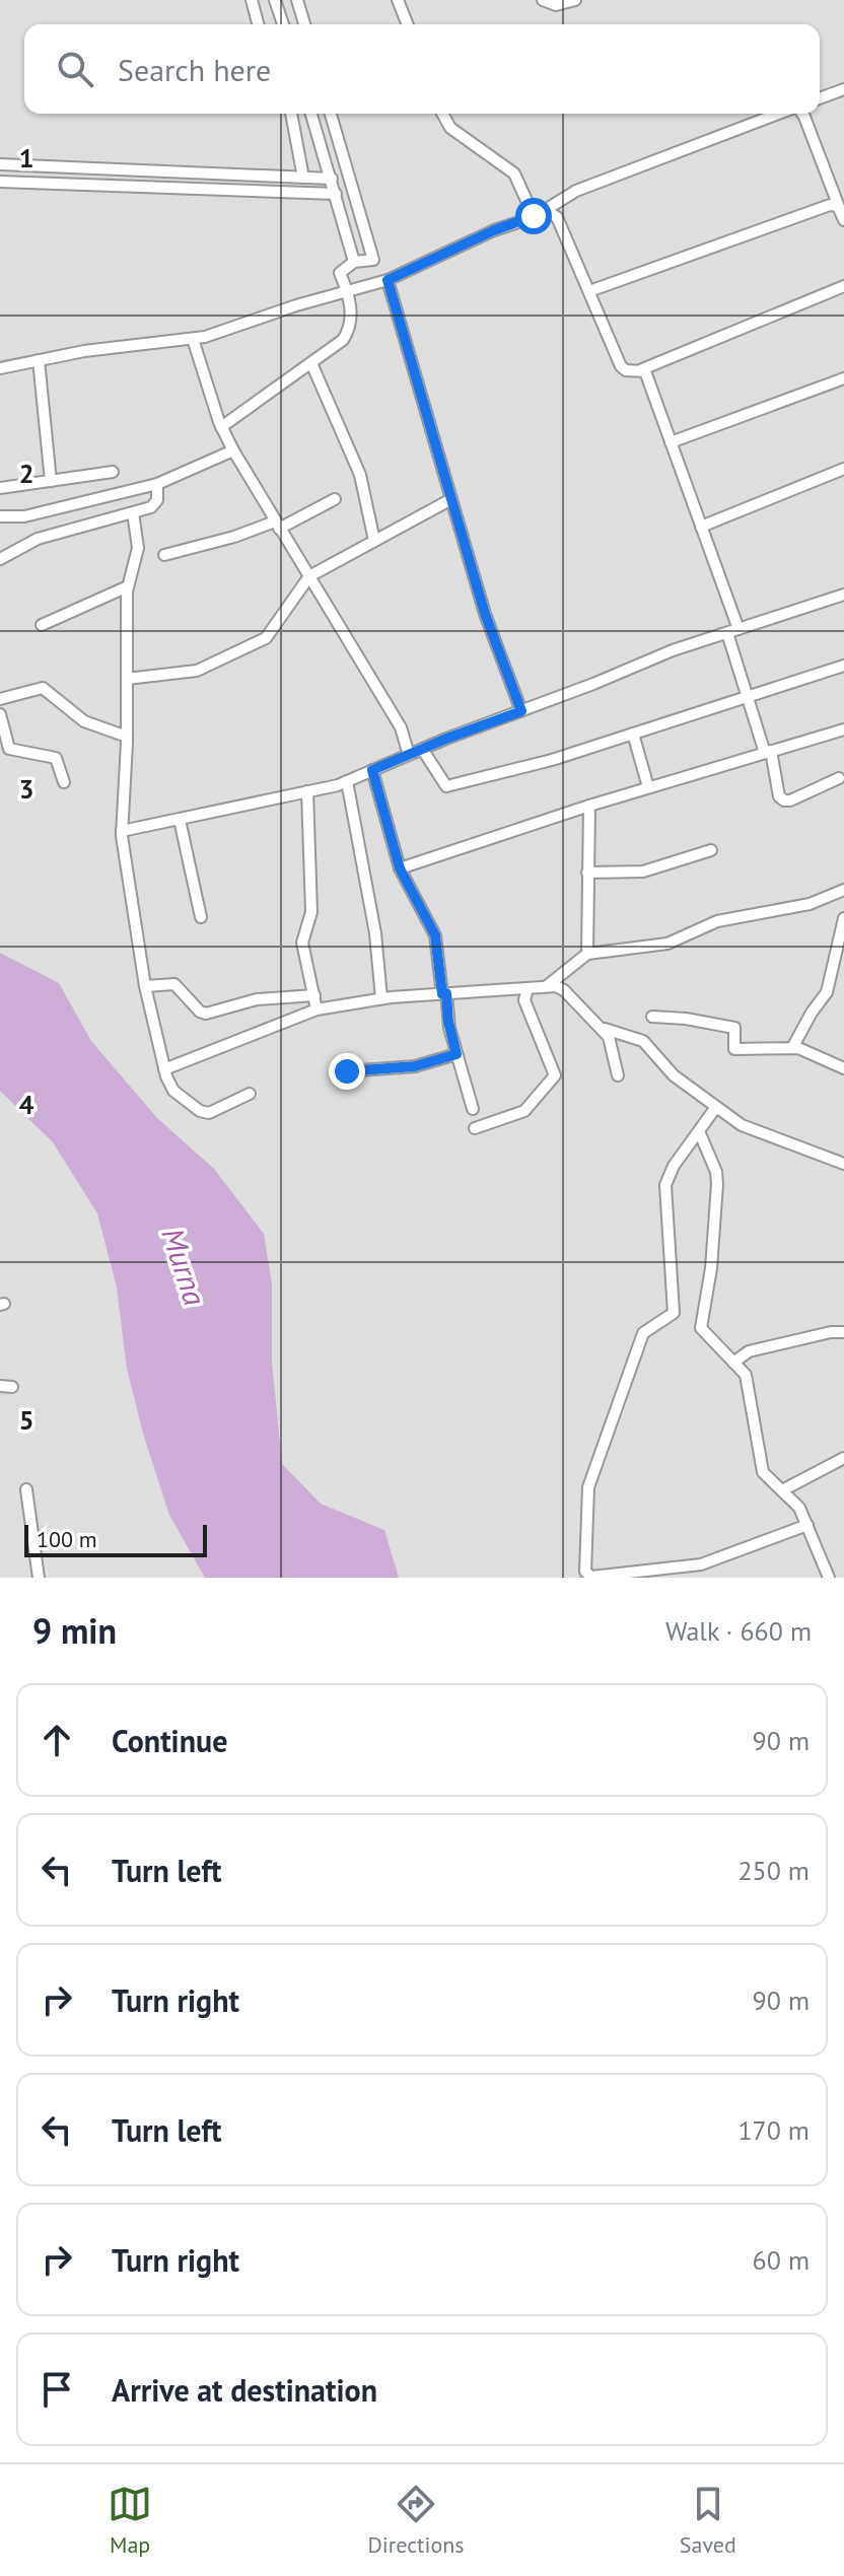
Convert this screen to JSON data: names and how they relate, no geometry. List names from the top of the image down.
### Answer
{
  "water": ["Murna"],
  "scale_bar": "100 m",
  "page": {
    "search": "Search here",
    "scale": "100 m",
    "heading": ["9 min", "Walk · 660 m"],
    "list": [
      ["Continue", "90 m"],
      ["Turn left", "250 m"],
      ["Turn right", "90 m"],
      ["Turn left", "170 m"],
      ["Turn right", "60 m"],
      "Arrive at destination"
    ],
    "nav": ["Map", "Directions", "Saved"]
  },
  "grid": {
    "rows": [
      "1",
      "2",
      "3",
      "4",
      "5"
    ]
  }
}
